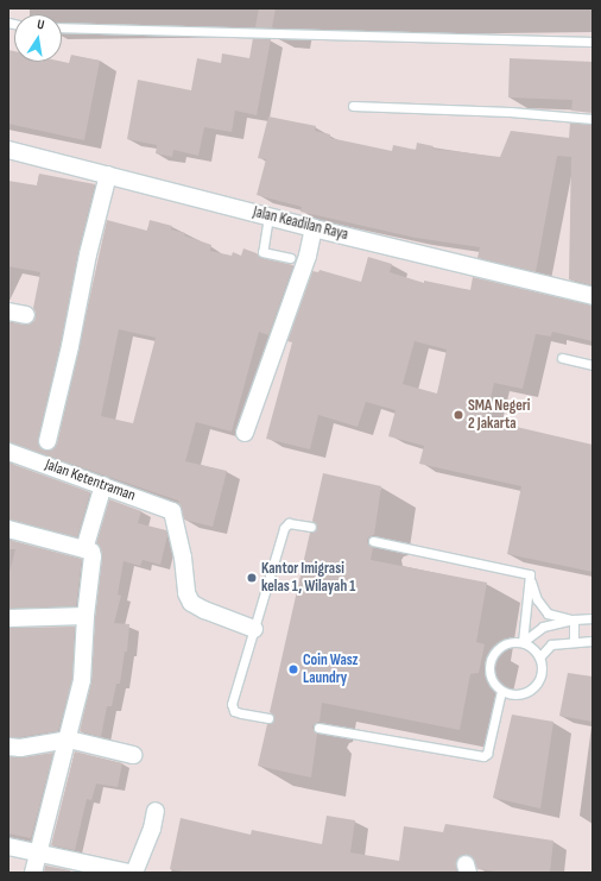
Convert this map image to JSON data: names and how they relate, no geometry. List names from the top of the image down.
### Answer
{
  "streets": {
    "street": ["Jalan Keadilan Raya", "Jalan Ketentraman"]
  },
  "places": ["SMA Negeri 2 Jakarta", "Kantor Imigrasi kelas 1, Wilayah 1", "Coin Wasz Laundry"],
  "north": "top"
}
